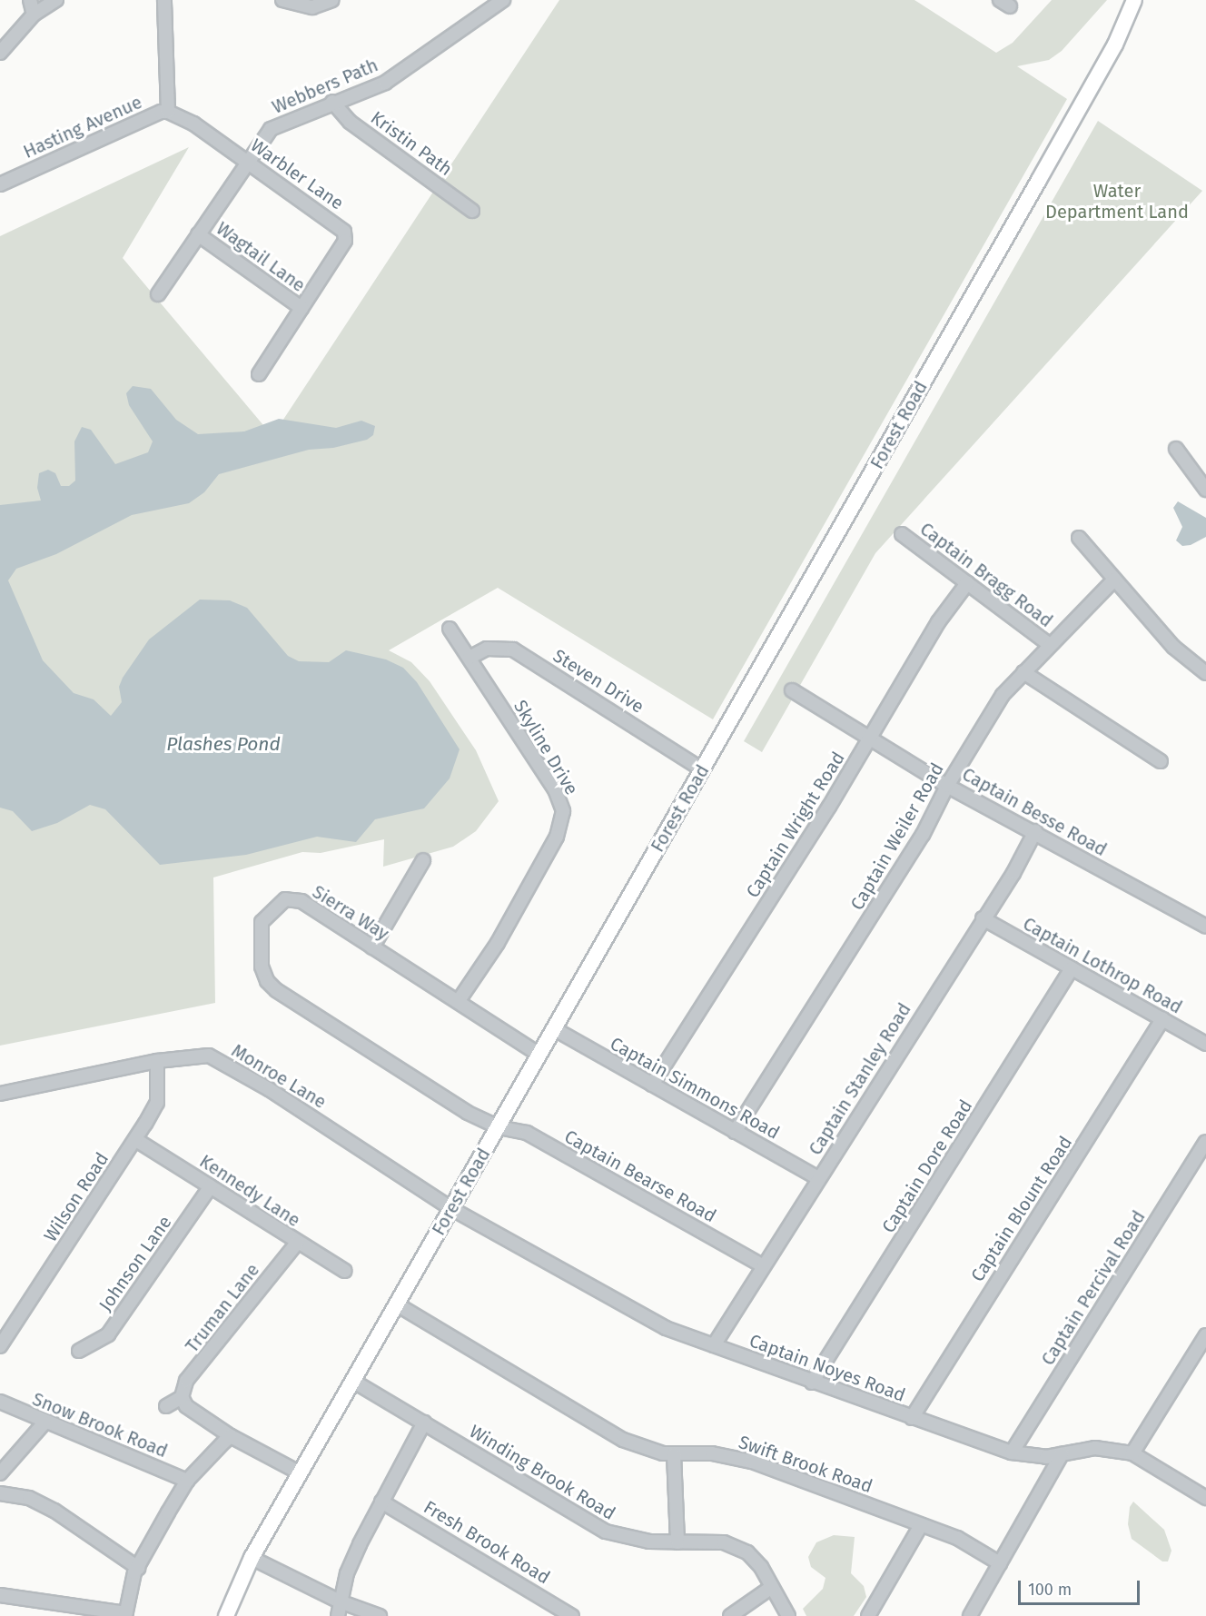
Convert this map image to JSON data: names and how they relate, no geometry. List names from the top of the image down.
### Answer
{
  "streets": {
    "main road": ["Forest Road"],
    "street": [
      "Webbers Path",
      "Hasting Avenue",
      "Kristin Path",
      "Warbler Lane",
      "Wagtail Lane",
      "Captain Bragg Road",
      "Steven Drive",
      "Skyline Drive",
      "Captain Besse Road",
      "Captain Wright Road",
      "Captain Weiler Road",
      "Sierra Way",
      "Captain Lothrop Road",
      "Monroe Lane",
      "Captain Stanley Road",
      "Captain Simmons Road",
      "Captain Dore Road",
      "Captain Bearse Road",
      "Kennedy Lane",
      "Wilson Road",
      "Captain Blount Road",
      "Johnson Lane",
      "Captain Percival Road",
      "Truman Lane",
      "Captain Noyes Road",
      "Snow Brook Road",
      "Swift Brook Road",
      "Winding Brook Road",
      "Fresh Brook Road"
    ]
  },
  "crossings": [
    ["Webbers Path", "Kristin Path"],
    ["Webbers Path", "Warbler Lane"],
    ["Webbers Path", "Wagtail Lane"],
    ["Hasting Avenue", "Warbler Lane"],
    ["Warbler Lane", "Wagtail Lane"],
    ["Forest Road", "Steven Drive"],
    ["Forest Road", "Sierra Way"],
    ["Forest Road", "Monroe Lane"],
    ["Forest Road", "Captain Simmons Road"],
    ["Forest Road", "Captain Bearse Road"],
    ["Forest Road", "Captain Noyes Road"],
    ["Forest Road", "Swift Brook Road"],
    ["Forest Road", "Winding Brook Road"],
    ["Captain Bragg Road", "Captain Wright Road"],
    ["Captain Bragg Road", "Captain Weiler Road"],
    ["Steven Drive", "Skyline Drive"],
    ["Skyline Drive", "Sierra Way"],
    ["Captain Besse Road", "Captain Wright Road"],
    ["Captain Besse Road", "Captain Weiler Road"],
    ["Captain Besse Road", "Captain Stanley Road"],
    ["Captain Wright Road", "Captain Simmons Road"],
    ["Captain Weiler Road", "Captain Simmons Road"],
    ["Sierra Way", "Captain Bearse Road"],
    ["Captain Lothrop Road", "Captain Stanley Road"],
    ["Captain Lothrop Road", "Captain Dore Road"],
    ["Captain Lothrop Road", "Captain Blount Road"],
    ["Monroe Lane", "Wilson Road"],
    ["Monroe Lane", "Captain Noyes Road"],
    ["Captain Stanley Road", "Captain Simmons Road"],
    ["Captain Stanley Road", "Captain Bearse Road"],
    ["Captain Stanley Road", "Captain Noyes Road"],
    ["Captain Dore Road", "Captain Noyes Road"],
    ["Kennedy Lane", "Wilson Road"],
    ["Kennedy Lane", "Johnson Lane"],
    ["Kennedy Lane", "Truman Lane"],
    ["Captain Blount Road", "Captain Noyes Road"],
    ["Captain Percival Road", "Captain Noyes Road"]
  ],
  "water": ["Plashes Pond"],
  "parks": ["Water Department Land"],
  "scale_bar": "100 m"
}
